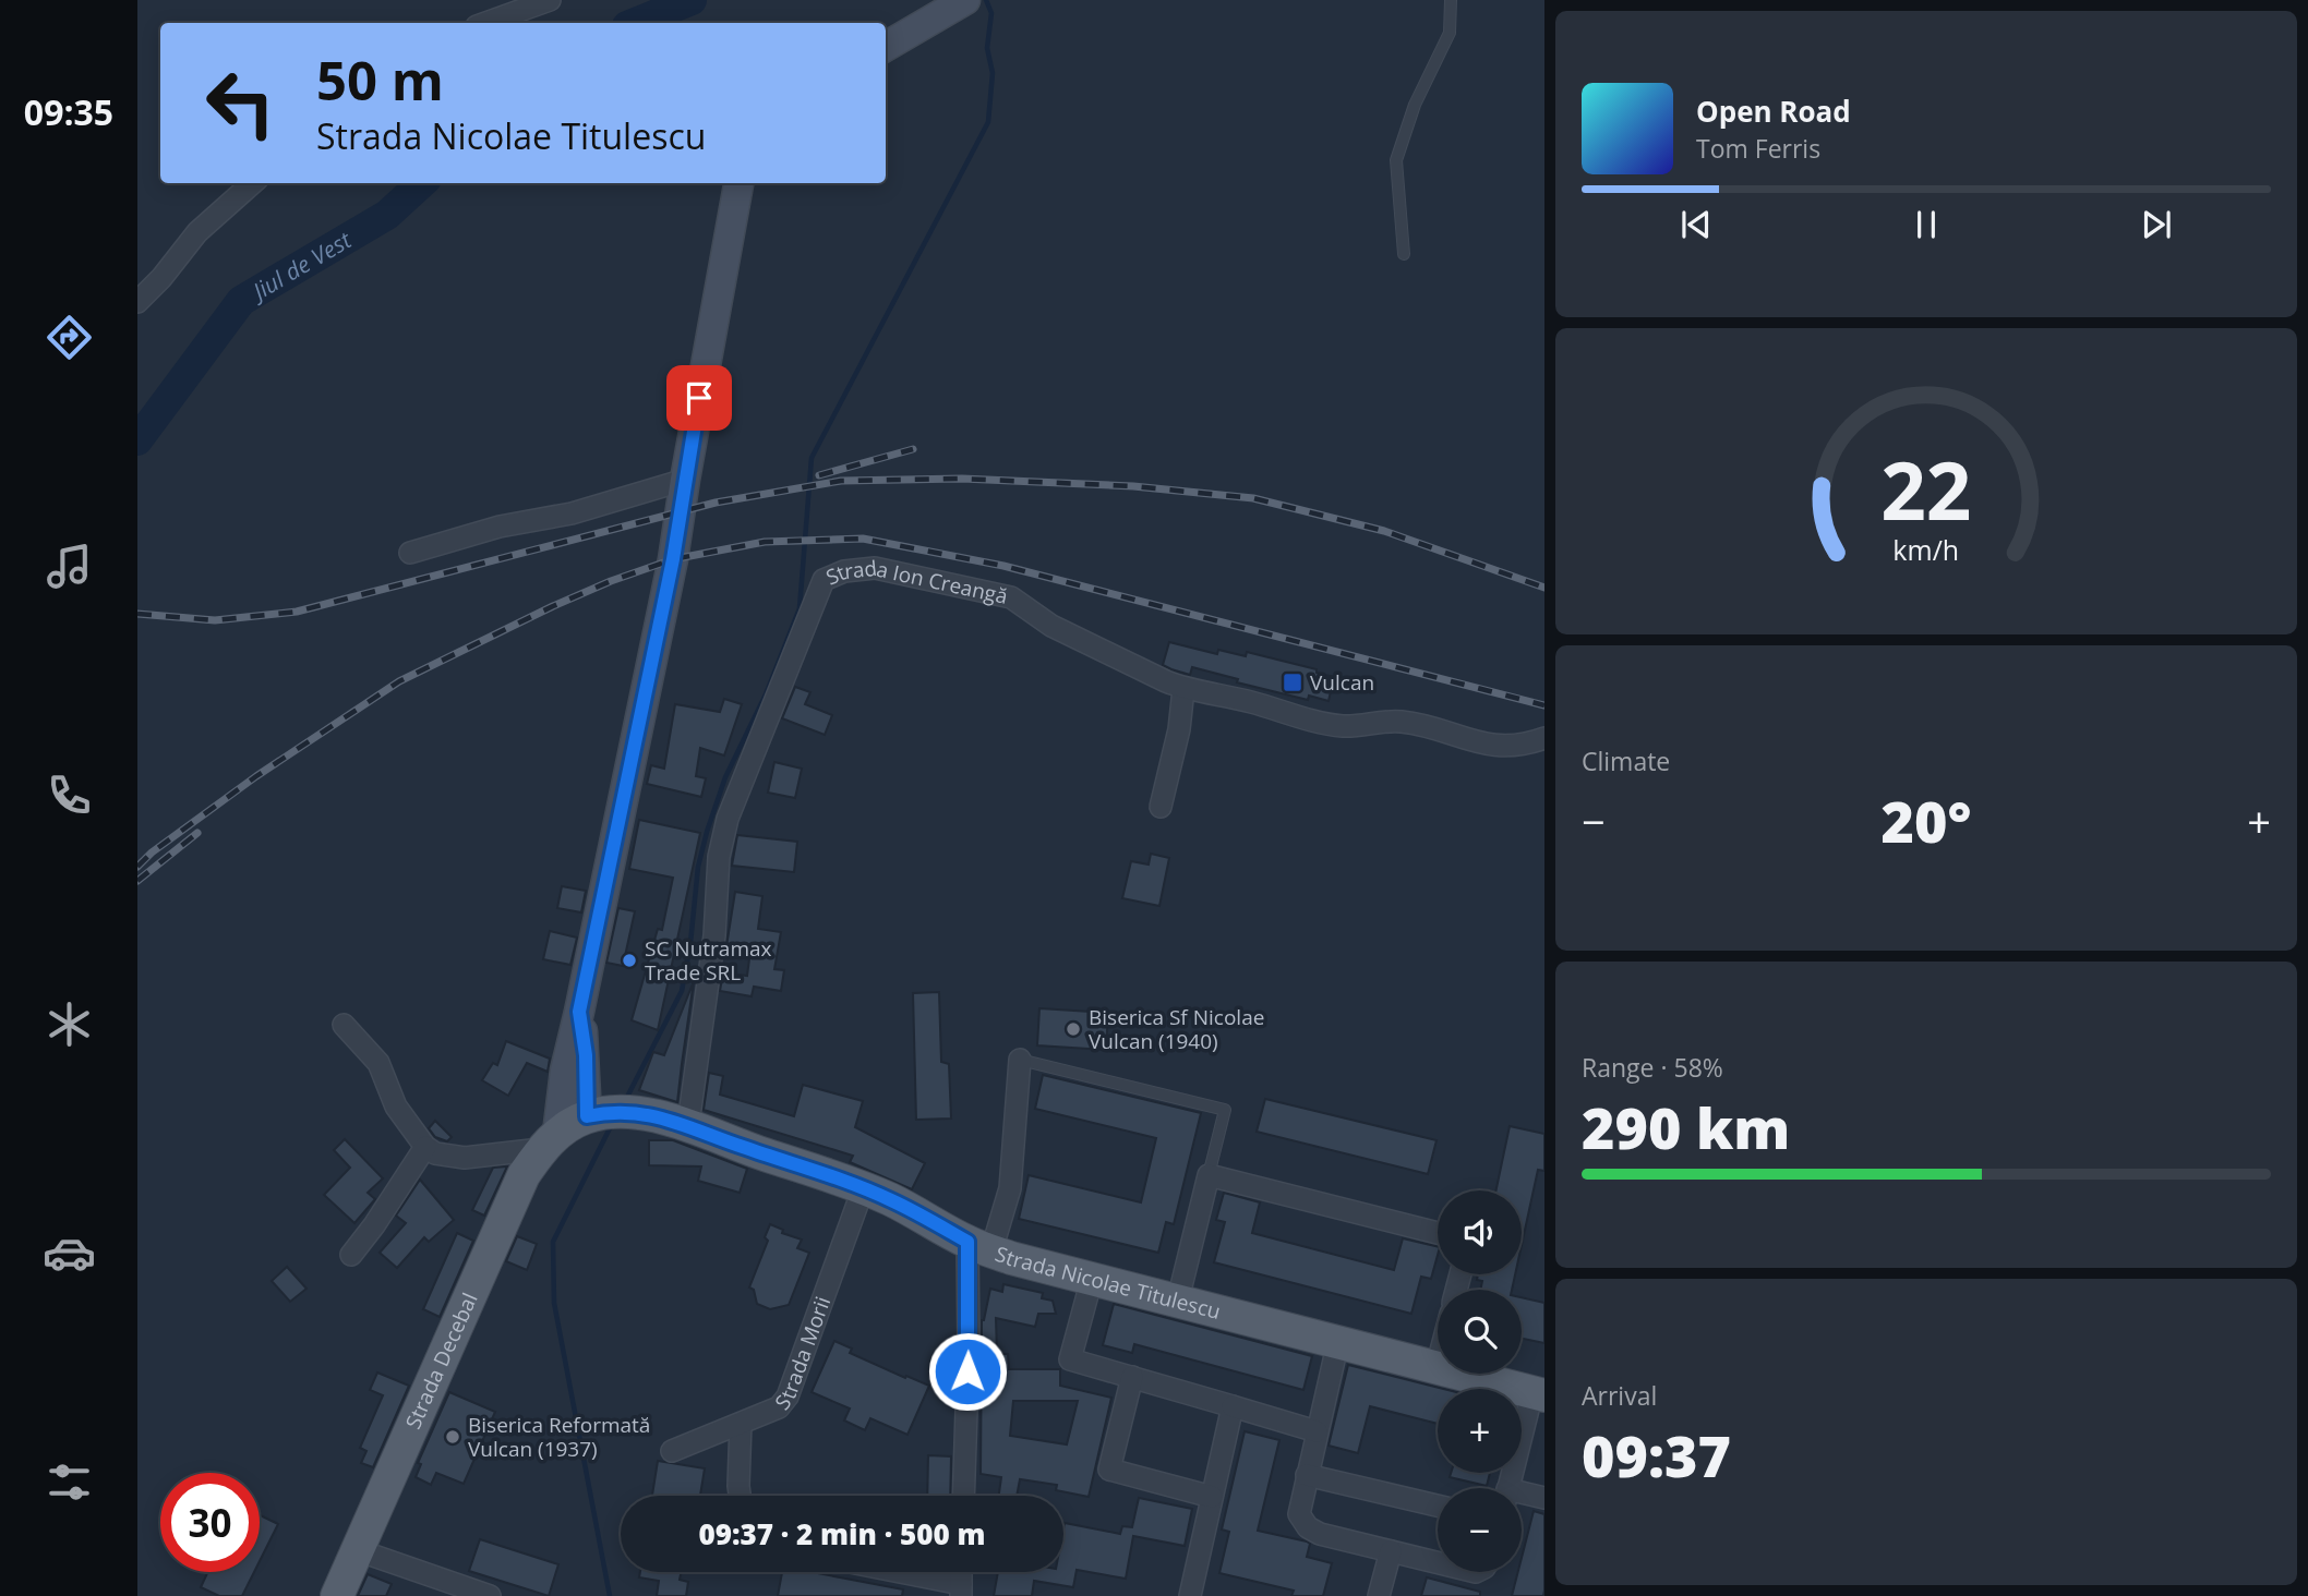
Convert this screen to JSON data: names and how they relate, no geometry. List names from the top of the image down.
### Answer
{
  "streets": {
    "main road": ["Strada Nicolae Titulescu", "Strada Decebal"],
    "street": ["Strada Ion Creangă", "Strada Morii"]
  },
  "crossings": [
    ["Strada Ion Creangă", "Strada Nicolae Titulescu"],
    ["Strada Nicolae Titulescu", "Strada Morii"]
  ],
  "water": ["Jiul de Vest"],
  "places": {
    "transit": ["Vulcan"],
    "other": ["SC Nutramax Trade SRL", "Biserica Sf Nicolae Vulcan (1940)", "Biserica Reformată Vulcan (1937)"]
  },
  "page": {
    "tabs": "09:35",
    "turn": ["50 m", "Strada Nicolae Titulescu"],
    "song": ["Open Road", "Tom Ferris"],
    "tile": [
      "Climate",
      ["Range · 58%", "290 km"],
      ["Arrival", "09:37"]
    ],
    "heat": ["−", "20°", "+"],
    "map_buttons": ["+", "−"],
    "limit": "30",
    "trip": "09:37 · 2 min · 500 m",
    "gauge": ["22", "km/h"]
  }
}
